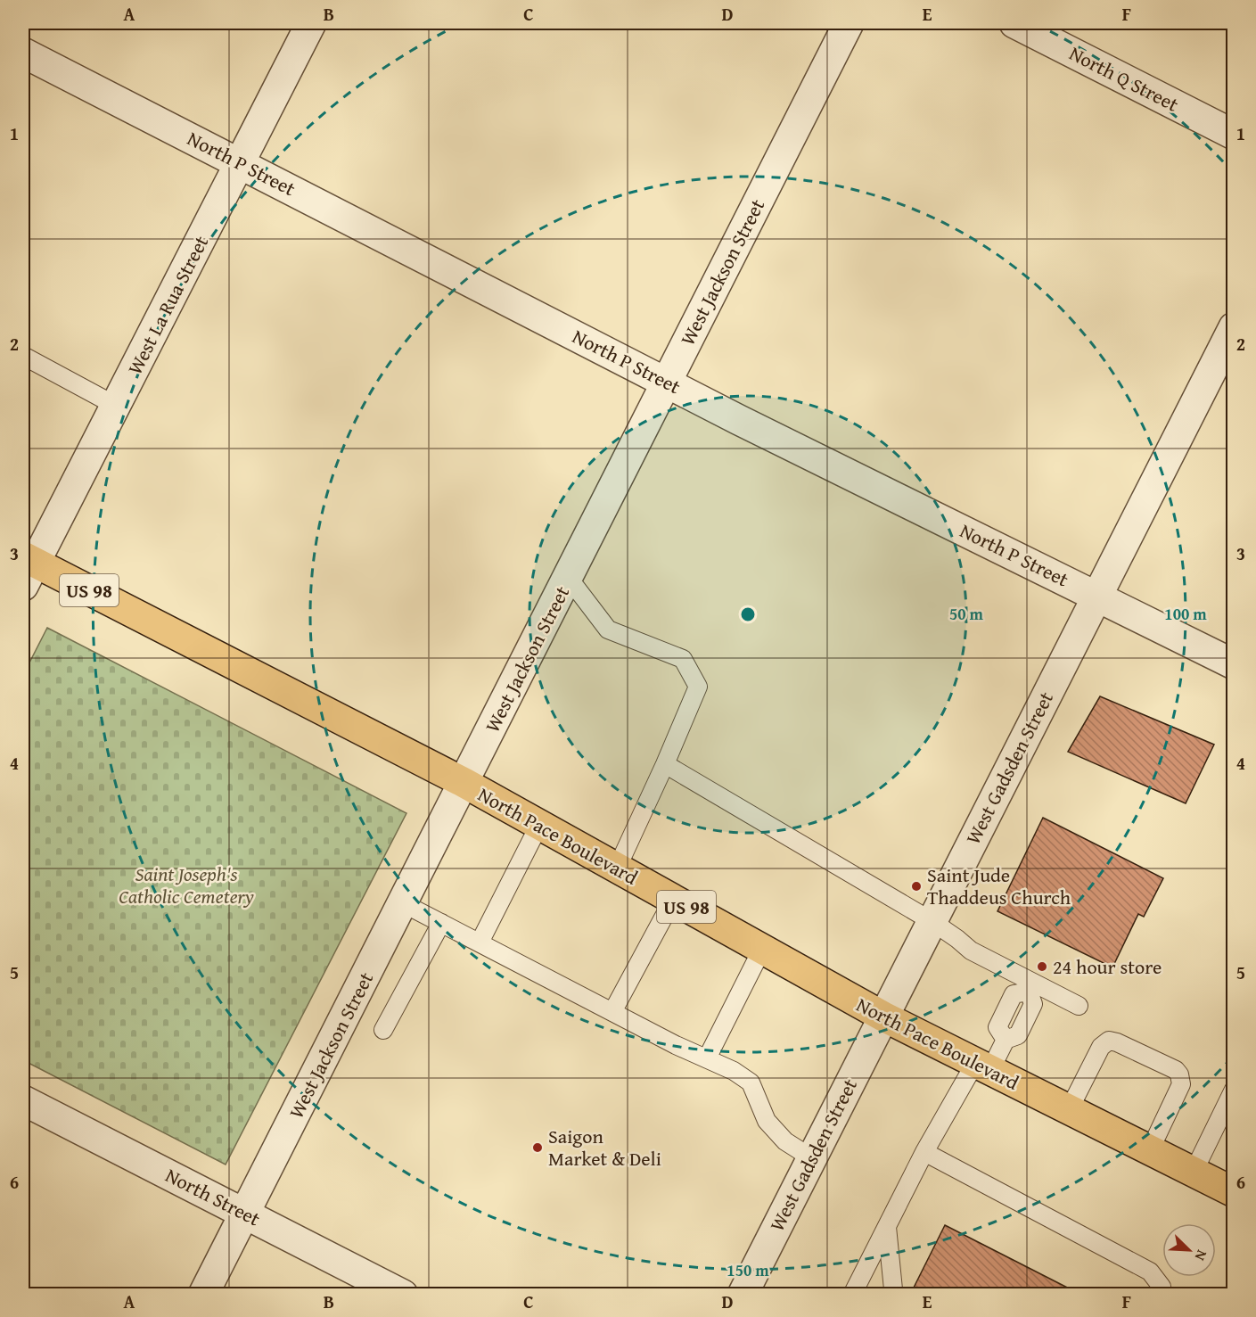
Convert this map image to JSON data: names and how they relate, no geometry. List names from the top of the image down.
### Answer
{
  "streets": {
    "main road": ["US 98", "North Pace Boulevard"],
    "street": [
      "North Q Street",
      "North P Street",
      "West Jackson Street",
      "West La Rua Street",
      "West Gadsden Street",
      "North Street"
    ]
  },
  "crossings": [
    ["North P Street", "West Jackson Street"],
    ["North P Street", "West La Rua Street"],
    ["North P Street", "West Gadsden Street"],
    ["West Jackson Street", "North Pace Boulevard"],
    ["West Jackson Street", "North Street"],
    ["West La Rua Street", "North Pace Boulevard"],
    ["West Gadsden Street", "North Pace Boulevard"]
  ],
  "parks": ["Saint Joseph's Catholic Cemetery"],
  "places": ["Saint Jude Thaddeus Church", "24 hour store", "Saigon Market & Deli"],
  "north": "bottom right",
  "grid": {
    "columns": [
      "A",
      "B",
      "C",
      "D",
      "E",
      "F"
    ],
    "rows": [
      "1",
      "2",
      "3",
      "4",
      "5",
      "6"
    ]
  },
  "rings": ["50 m", "100 m", "150 m"]
}
